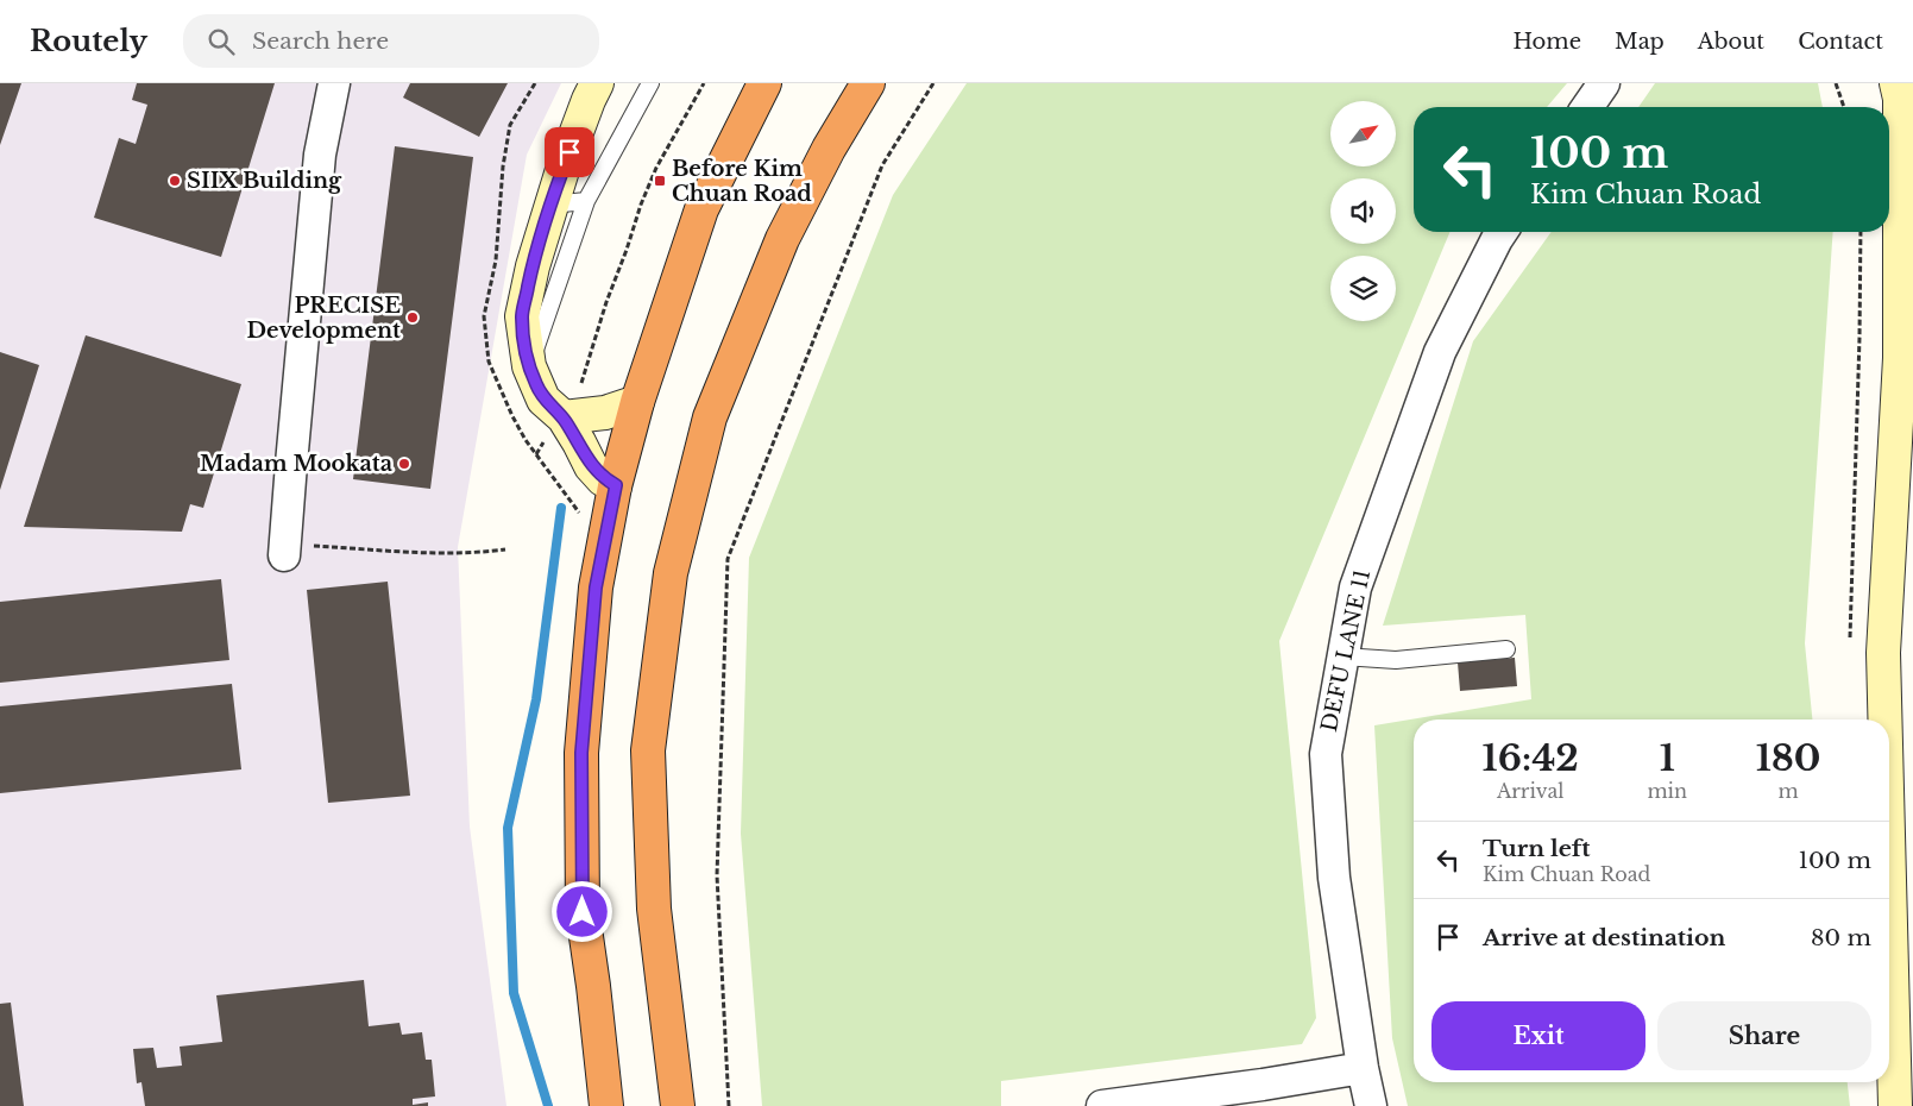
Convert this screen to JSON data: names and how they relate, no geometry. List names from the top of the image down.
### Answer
{
  "streets": {
    "street": ["DEFU LANE 11"]
  },
  "places": {
    "other": ["SIIX Building", "PRECISE Development", "Madam Mookata"],
    "transit": ["Before Kim Chuan Road"]
  },
  "north": "top right",
  "page": {
    "header": "Routely",
    "search": "Search here",
    "nav": [
      "Home",
      "Map",
      "About",
      "Contact"
    ],
    "turn": ["100 m", "Kim Chuan Road"],
    "eta": [
      "16:42",
      "Arrival",
      "1",
      "min",
      "180",
      "m"
    ],
    "list": [
      {
        "name": "Turn left",
        "note": "Kim Chuan Road",
        "value": "100 m"
      },
      {
        "name": "Arrive at destination",
        "value": "80 m"
      }
    ],
    "buttons": ["Exit", "Share"]
  }
}
